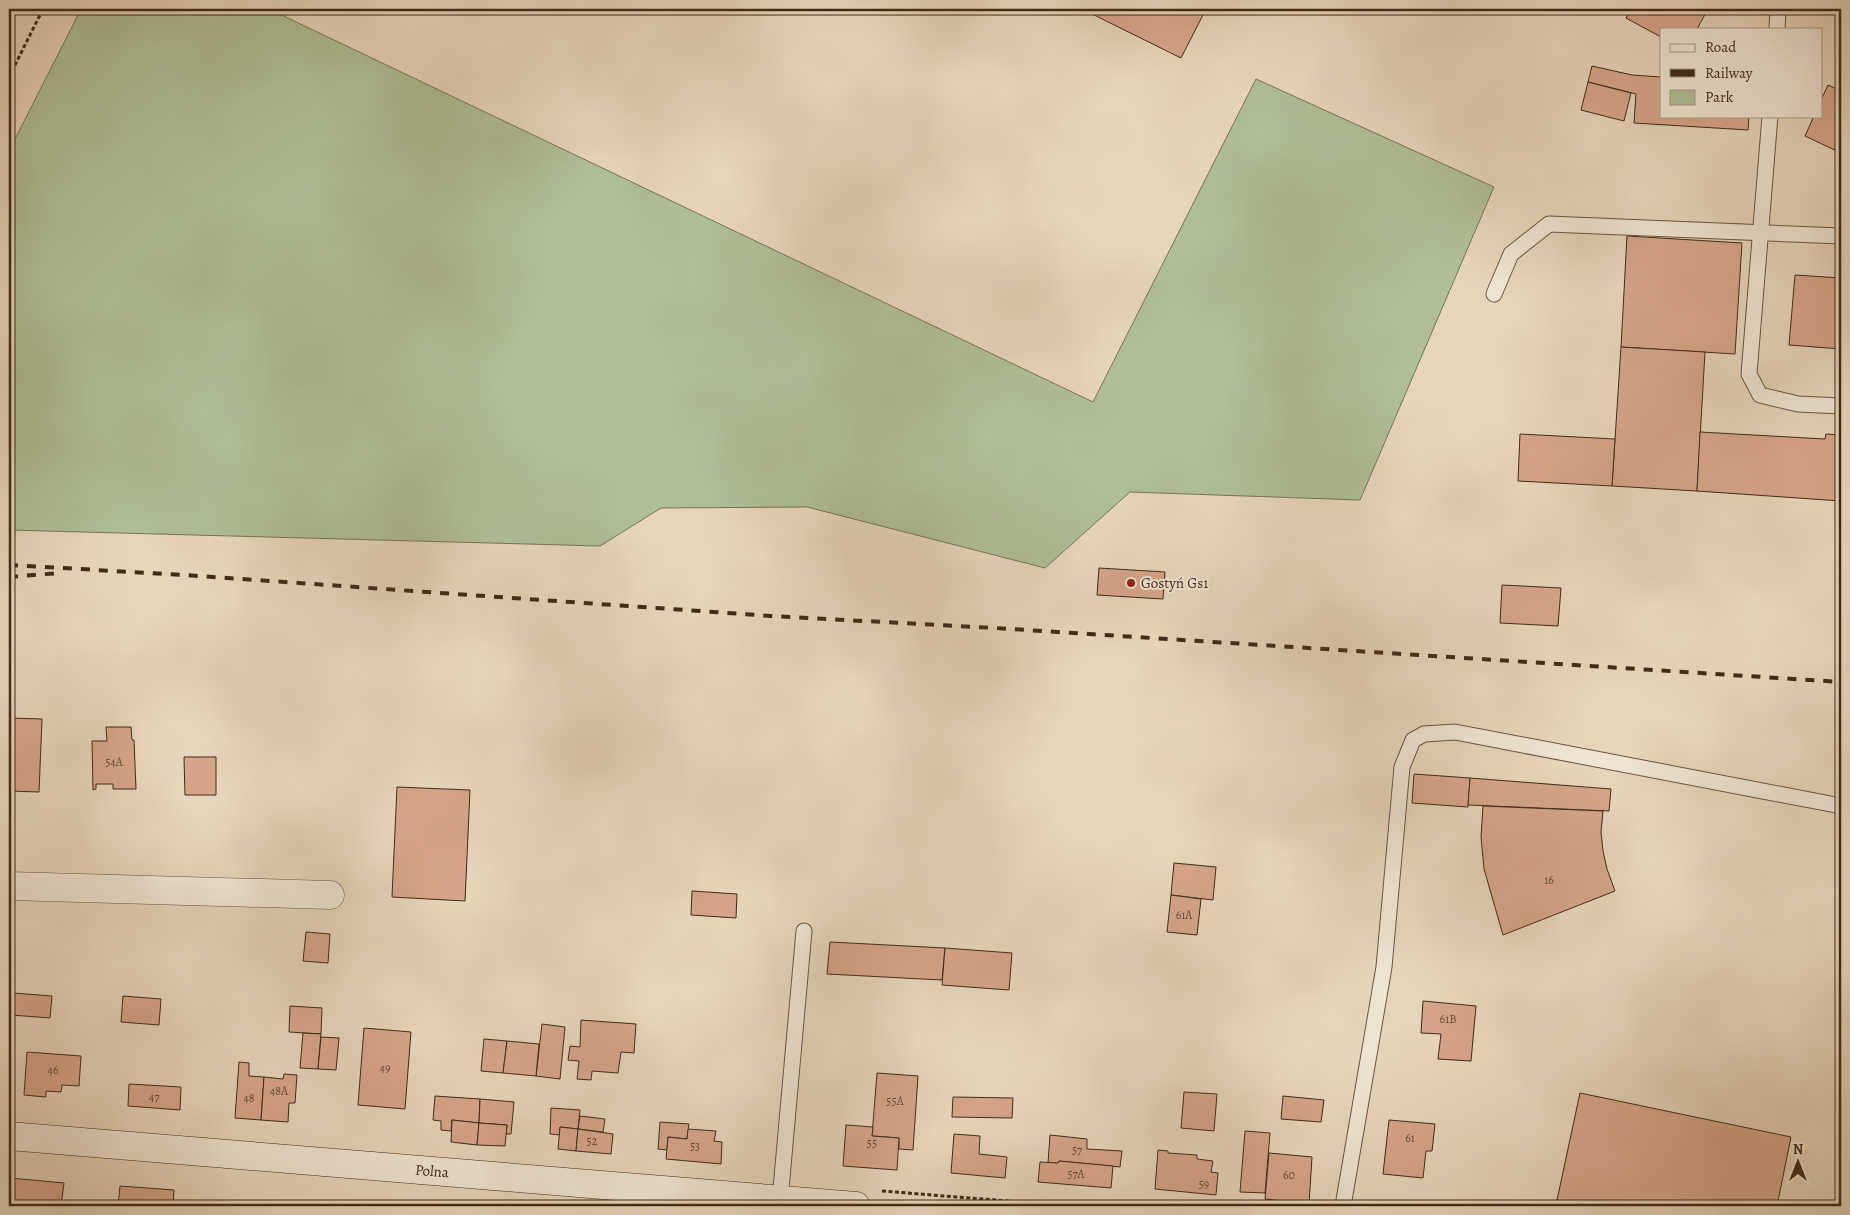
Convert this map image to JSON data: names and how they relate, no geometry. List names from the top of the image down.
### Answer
{
  "streets": {
    "street": ["Polna"]
  },
  "places": ["Gostyń Gs1"],
  "house_numbers": [
    "54A",
    "16",
    "61A",
    "61B",
    "49",
    "46",
    "48A",
    "47",
    "48",
    "55A",
    "61",
    "52",
    "55",
    "53",
    "57",
    "57A",
    "60",
    "59"
  ],
  "legend": ["Road", "Railway", "Park"],
  "north": "top"
}
